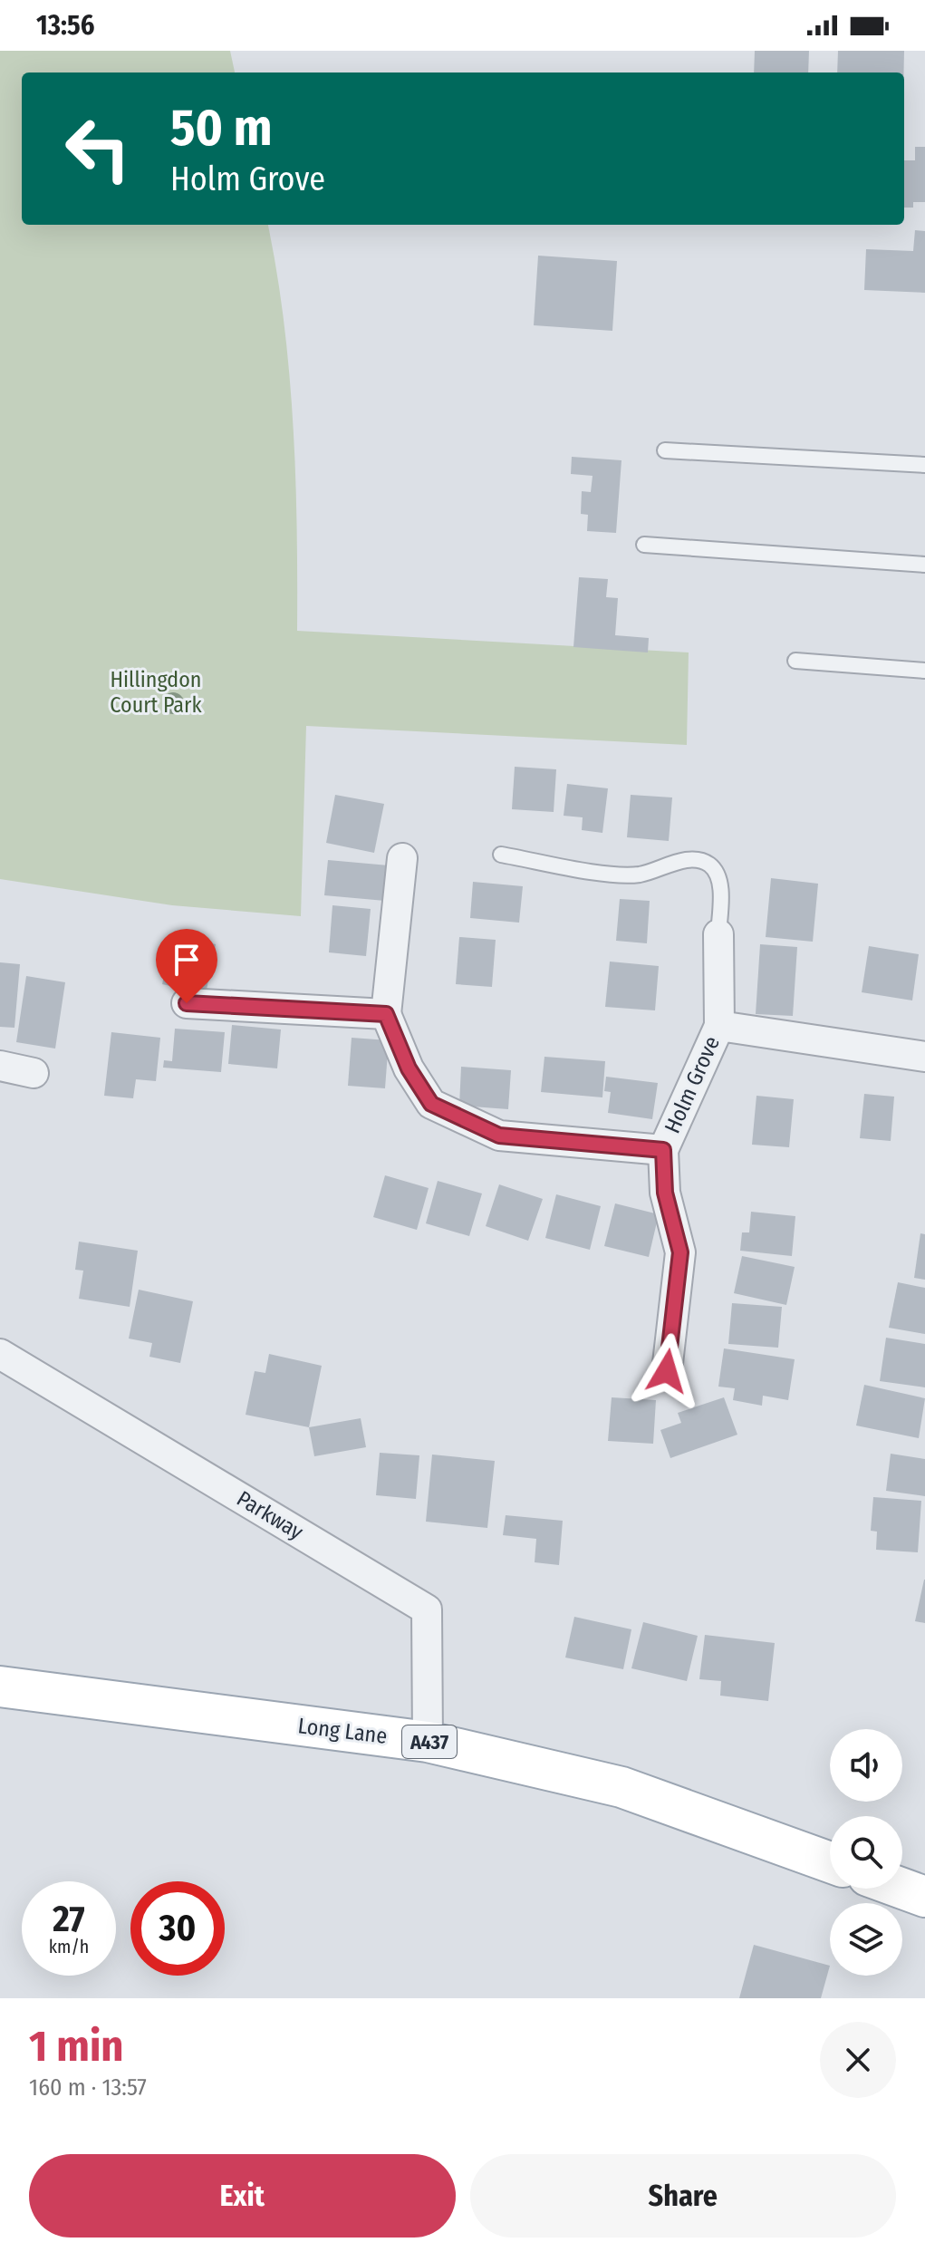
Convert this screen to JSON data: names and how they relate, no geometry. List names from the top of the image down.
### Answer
{
  "streets": {
    "main road": ["Long Lane", "A437"],
    "street": ["Holm Grove", "Parkway"]
  },
  "crossings": [
    ["Parkway", "Long Lane"]
  ],
  "parks": ["Hillingdon Court Park"],
  "page": {
    "status": "13:56",
    "turn": ["50 m", "Holm Grove"],
    "speed": "27 km/h",
    "limit": "30",
    "heading": ["1 min", "160 m · 13:57"],
    "buttons": ["Exit", "Share"]
  }
}
